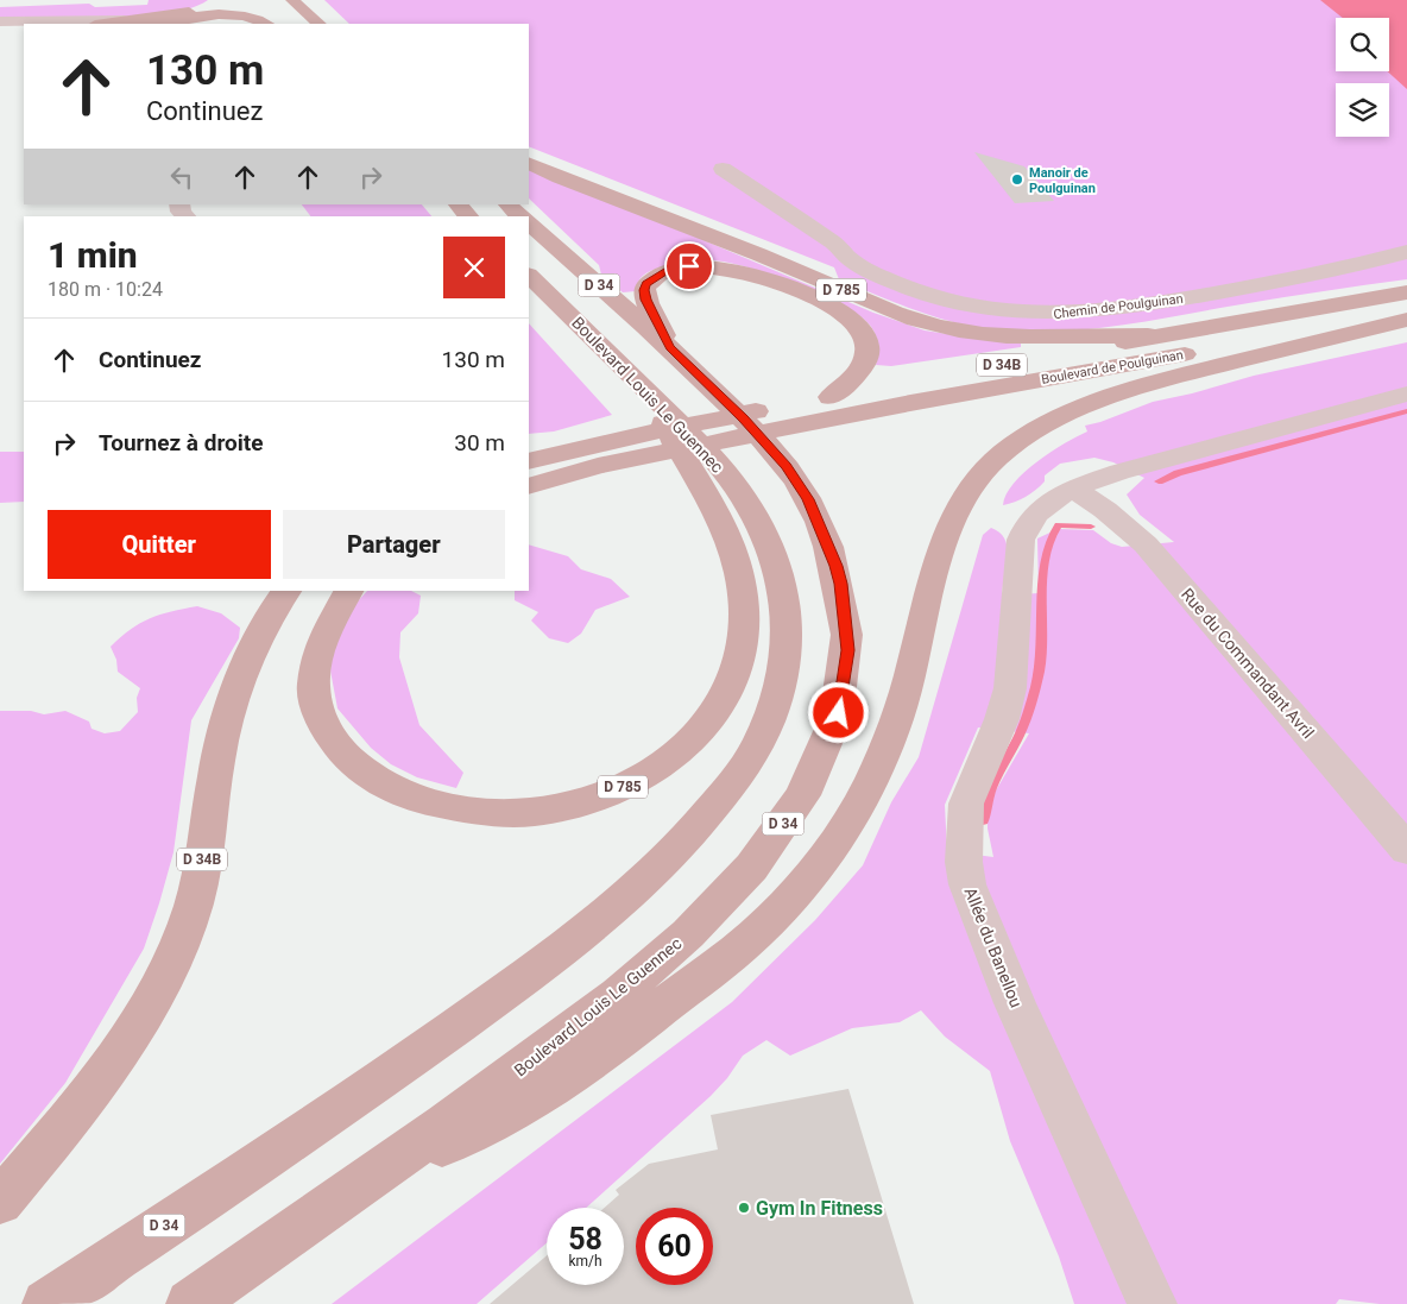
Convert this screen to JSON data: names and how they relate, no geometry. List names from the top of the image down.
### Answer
{
  "streets": {
    "main road": [
      "D 34",
      "D 785",
      "D 34B",
      "Boulevard de Poulguinan",
      "Boulevard Louis Le Guennec"
    ],
    "street": ["Chemin de Poulguinan", "Rue du Commandant Avril", "Allée du Banellou"]
  },
  "crossings": [
    ["D 785", "Boulevard de Poulguinan"],
    ["D 785", "Boulevard Louis Le Guennec"],
    ["D 34B", "Boulevard de Poulguinan"],
    ["Rue du Commandant Avril", "Allée du Banellou"]
  ],
  "places": ["Manoir de Poulguinan", "Gym In Fitness"],
  "page": {
    "turn": ["130 m", "Continuez"],
    "heading": ["1 min", "180 m · 10:24"],
    "list": [
      {
        "name": "Continuez",
        "value": "130 m"
      },
      {
        "name": "Tournez à droite",
        "value": "30 m"
      }
    ],
    "buttons": ["Quitter", "Partager"],
    "speed": "58 km/h",
    "limit": "60"
  }
}
